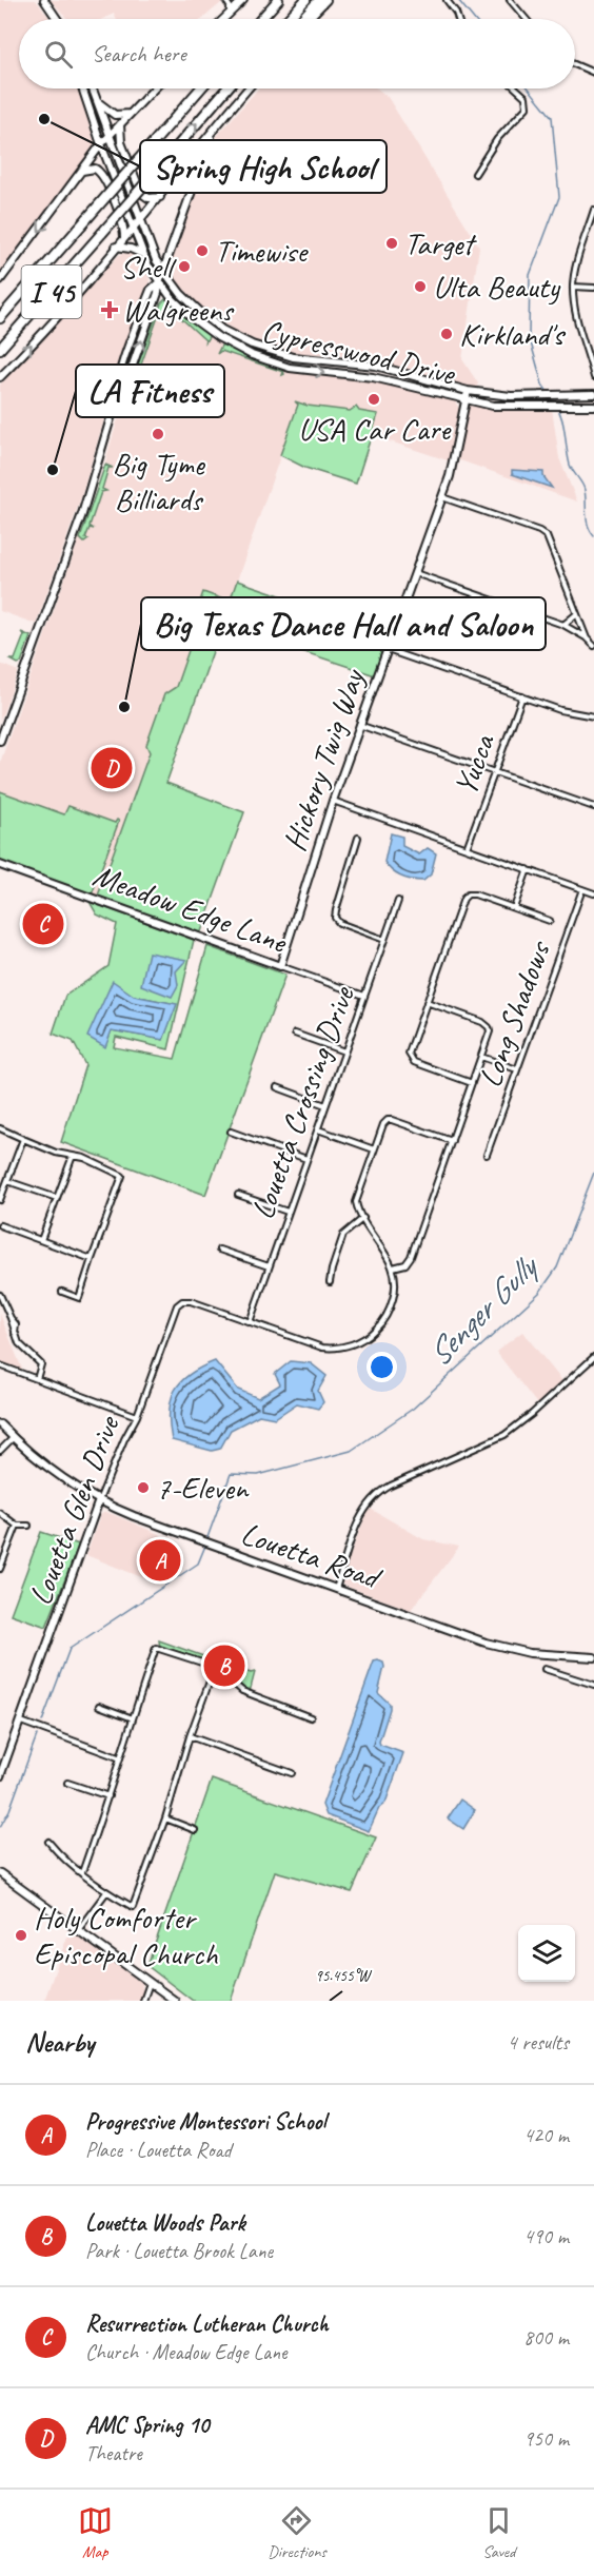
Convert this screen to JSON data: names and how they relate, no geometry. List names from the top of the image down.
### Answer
{
  "streets": {
    "highway": ["I 45"],
    "main road": [
      "Cypresswood Drive",
      "Hickory Twig Way",
      "Meadow Edge Lane",
      "Louetta Glen Drive",
      "Louetta Road"
    ],
    "street": ["Yucca", "Long Shadows", "Louetta Crossing Drive"]
  },
  "crossings": [
    ["Cypresswood Drive", "Hickory Twig Way"],
    ["Hickory Twig Way", "Meadow Edge Lane"],
    ["Meadow Edge Lane", "Louetta Crossing Drive"],
    ["Louetta Crossing Drive", "Louetta Glen Drive"],
    ["Louetta Glen Drive", "Louetta Road"]
  ],
  "water": ["Senger Gully"],
  "places": {
    "other": [
      "Spring High School",
      "Target",
      "Timewise",
      "Shell",
      "Ulta Beauty",
      "Kirkland's",
      "USA Car Care",
      "Big Tyme Billiards",
      "LA Fitness",
      "Big Texas Dance Hall and Saloon",
      "7-Eleven",
      "Holy Comforter Episcopal Church"
    ],
    "health": ["Walgreens"]
  },
  "page": {
    "search": "Search here",
    "pins": [
      "D",
      "C",
      "A",
      "B"
    ],
    "heading": ["Nearby", "4 results"],
    "list": [
      {
        "mark": "A",
        "name": "Progressive Montessori School",
        "note": "Place · Louetta Road",
        "value": "420 m"
      },
      {
        "mark": "B",
        "name": "Louetta Woods Park",
        "note": "Park · Louetta Brook Lane",
        "value": "490 m"
      },
      {
        "mark": "C",
        "name": "Resurrection Lutheran Church",
        "note": "Church · Meadow Edge Lane",
        "value": "800 m"
      },
      {
        "mark": "D",
        "name": "AMC Spring 10",
        "note": "Theatre",
        "value": "950 m"
      }
    ],
    "nav": ["Map", "Directions", "Saved"]
  },
  "coordinates": ["95.455°W"]
}
